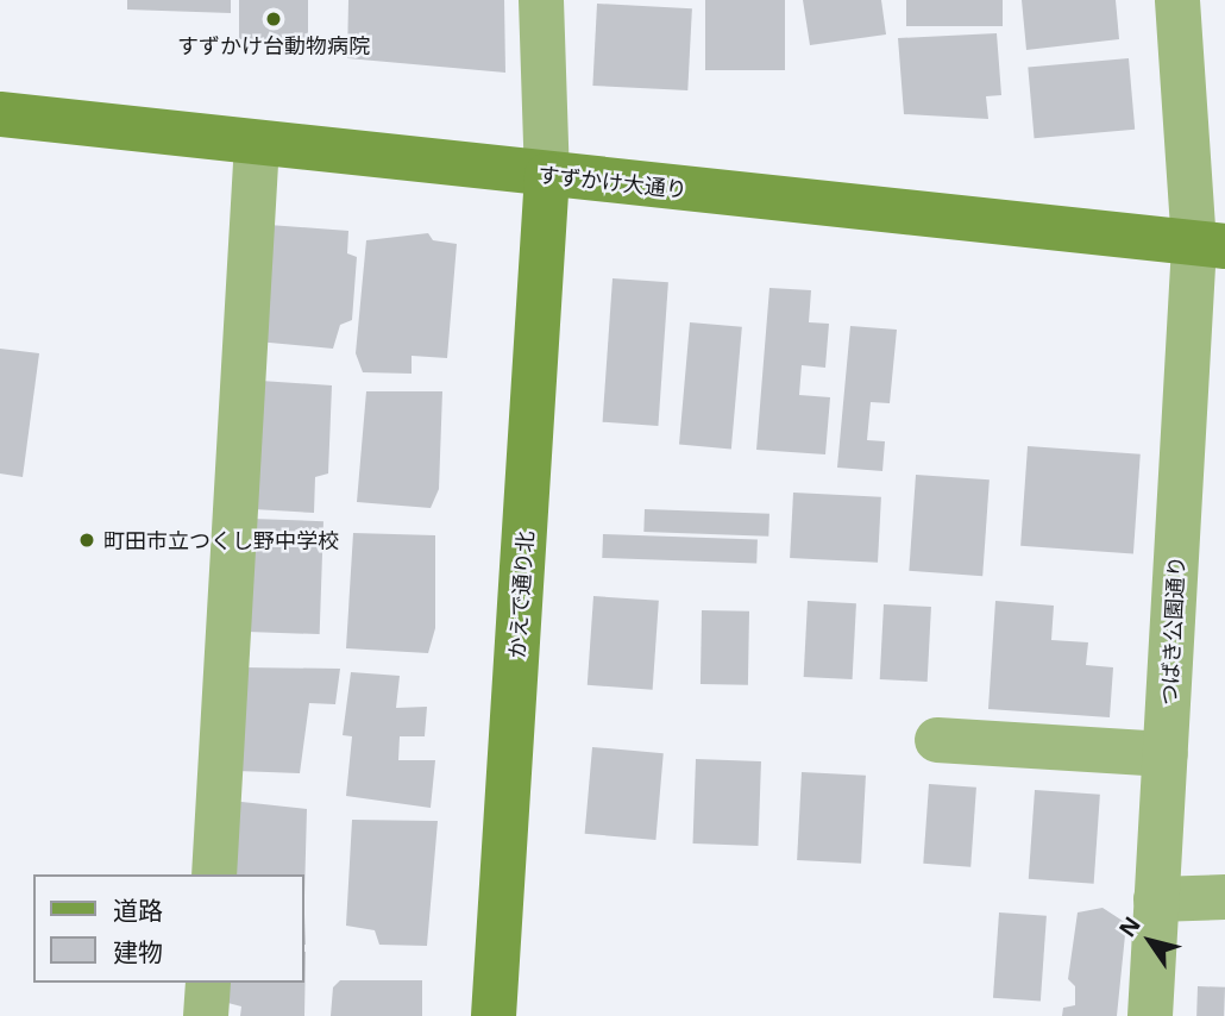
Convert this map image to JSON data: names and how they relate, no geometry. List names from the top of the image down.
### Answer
{
  "streets": {
    "street": ["すずかけ大通り", "かえで通り北", "つばき公園通り"]
  },
  "crossings": [
    ["すずかけ大通り", "かえで通り北"],
    ["すずかけ大通り", "つばき公園通り"]
  ],
  "places": ["すずかけ台動物病院", "町田市立つくし野中学校"],
  "legend": ["道路", "建物"],
  "north": "top left"
}
